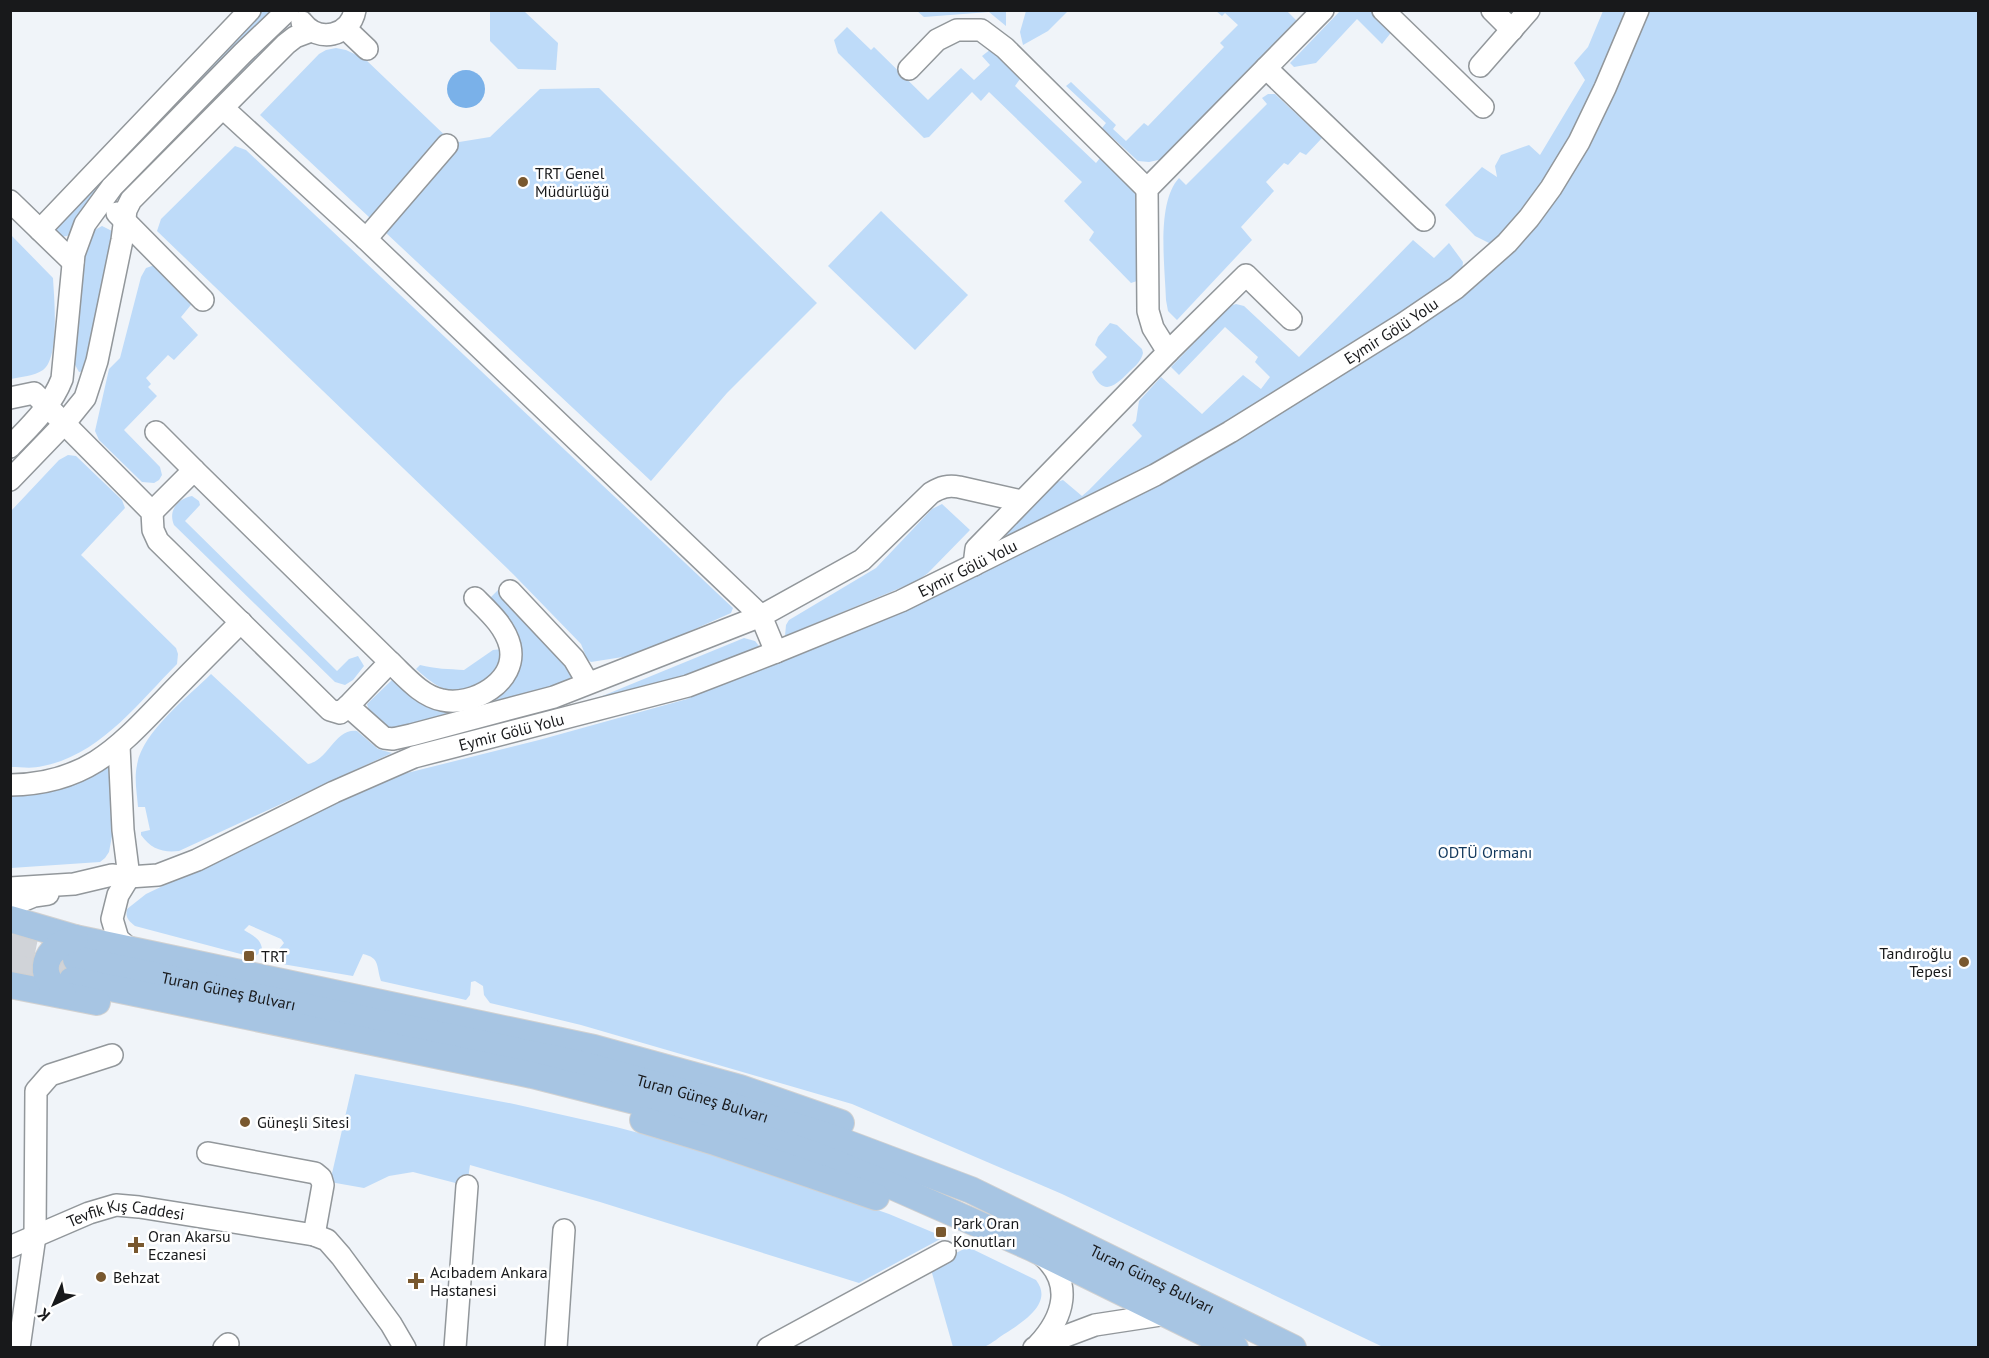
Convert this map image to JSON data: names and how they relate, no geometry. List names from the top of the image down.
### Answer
{
  "streets": {
    "main road": ["Turan Güneş Bulvarı"],
    "street": ["Eymir Gölü Yolu", "Tevfik Kış Caddesi"]
  },
  "parks": ["ODTÜ Ormanı"],
  "places": {
    "other": [
      "TRT Genel Müdürlüğü",
      "Tandıroğlu Tepesi",
      "Güneşli Sitesi",
      "Behzat"
    ],
    "transit": ["TRT", "Park Oran Konutları"],
    "health": ["Oran Akarsu Eczanesi", "Acıbadem Ankara Hastanesi"]
  },
  "north": "bottom left"
}
